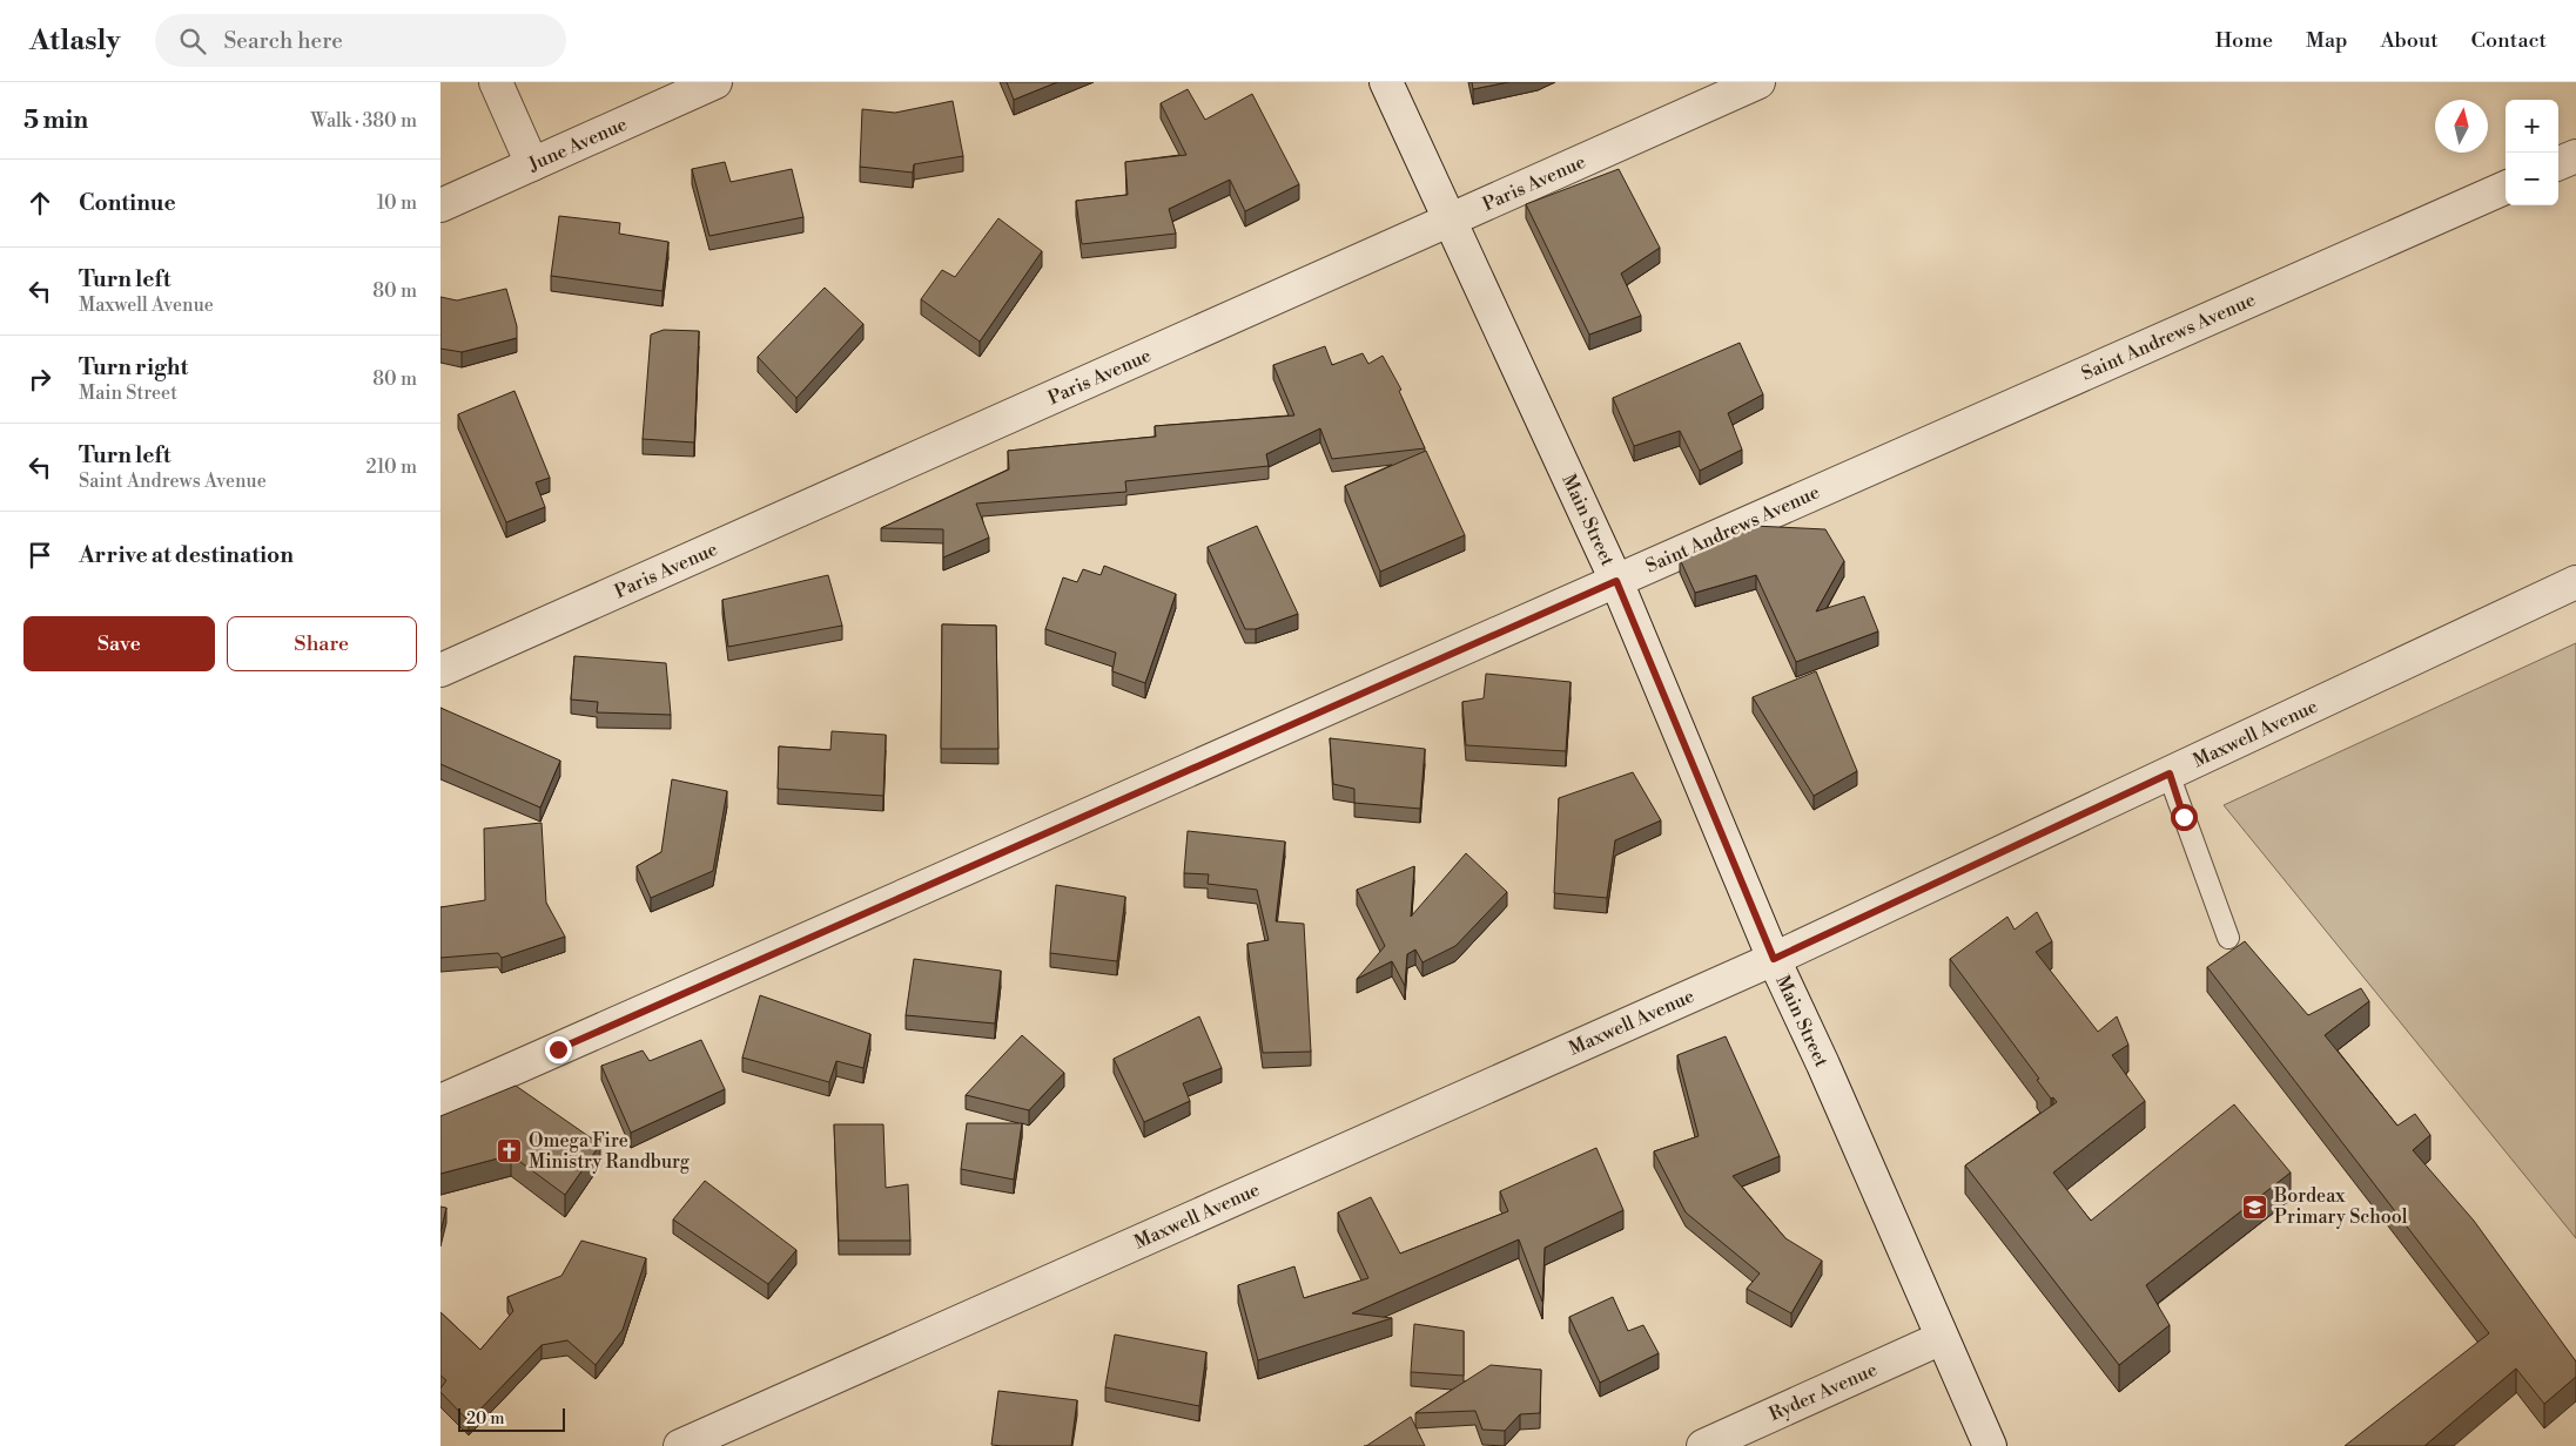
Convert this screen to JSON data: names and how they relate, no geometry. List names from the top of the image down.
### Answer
{
  "streets": {
    "street": [
      "June Avenue",
      "Paris Avenue",
      "Saint Andrews Avenue",
      "Main Street",
      "Maxwell Avenue",
      "Ryder Avenue"
    ]
  },
  "crossings": [
    ["Paris Avenue", "Main Street"],
    ["Saint Andrews Avenue", "Main Street"],
    ["Main Street", "Maxwell Avenue"],
    ["Main Street", "Ryder Avenue"]
  ],
  "places": {
    "church": ["Omega Fire Ministry Randburg"],
    "school or university": ["Bordeax Primary School"]
  },
  "scale_bar": "20 m",
  "north": "top",
  "page": {
    "header": "Atlasly",
    "search": "Search here",
    "nav": [
      "Home",
      "Map",
      "About",
      "Contact"
    ],
    "heading": ["5 min", "Walk · 380 m"],
    "map_buttons": ["+", "−"],
    "list": [
      ["Continue", "10 m"],
      ["Turn left", "Maxwell Avenue", "80 m"],
      ["Turn right", "Main Street", "80 m"],
      ["Turn left", "Saint Andrews Avenue", "210 m"],
      "Arrive at destination"
    ],
    "buttons": ["Save", "Share"],
    "scale": "20 m"
  }
}
